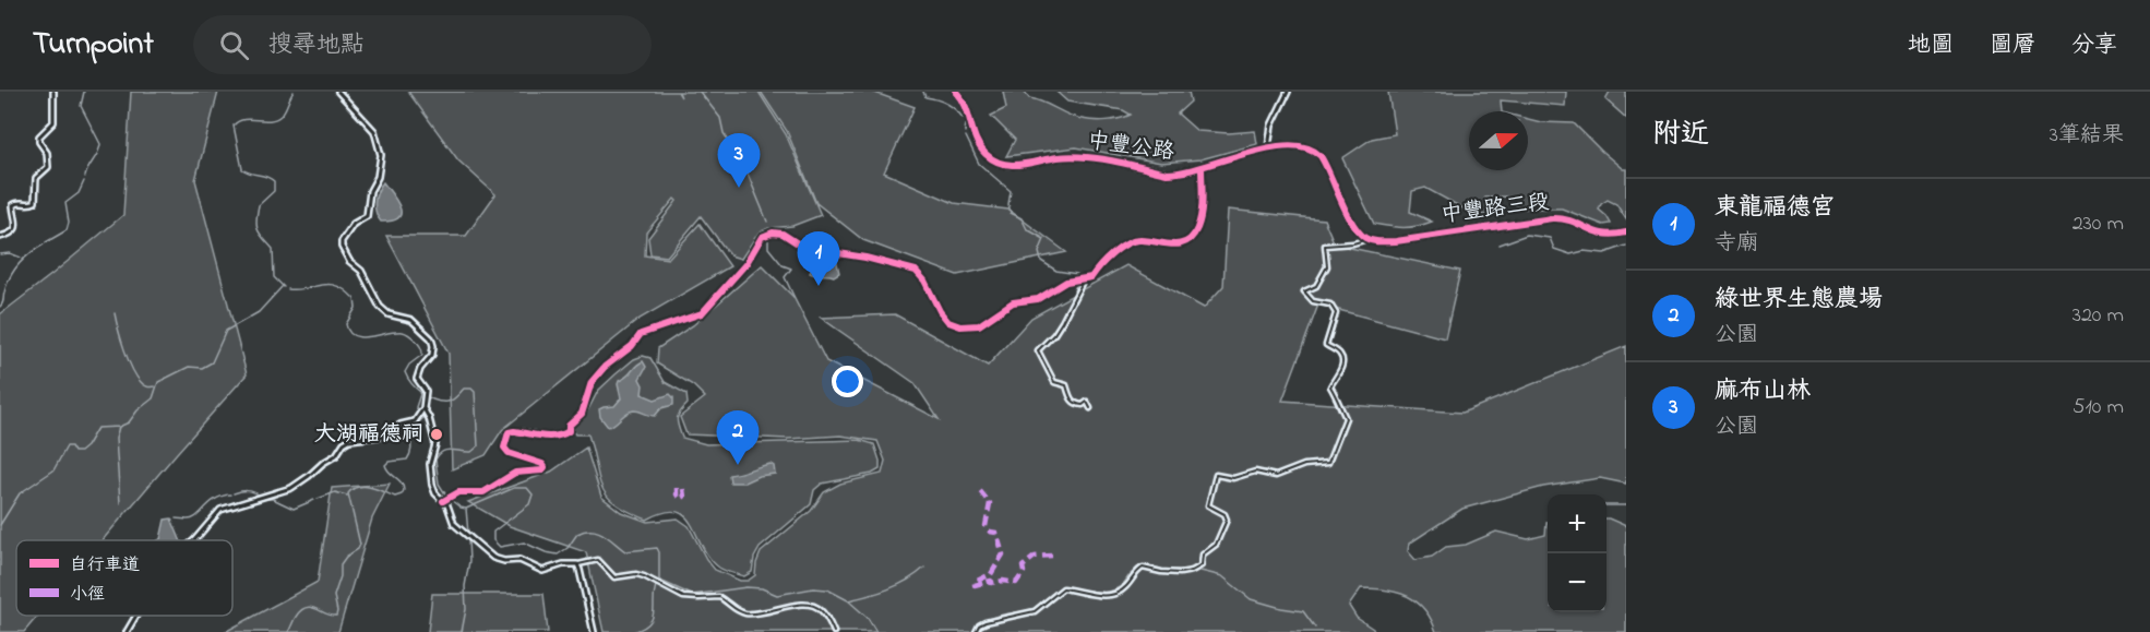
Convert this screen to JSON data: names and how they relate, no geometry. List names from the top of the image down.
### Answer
{
  "streets": {
    "main road": ["中豐公路", "中豐路三段"]
  },
  "crossings": [
    ["中豐公路", "中豐路三段"]
  ],
  "places": ["大湖福德祠"],
  "legend": ["自行車道", "小徑"],
  "north": "right",
  "page": {
    "header": "Turnpoint",
    "search": "搜尋地點",
    "nav": ["地圖", "圖層", "分享"],
    "heading": ["附近", "3筆結果"],
    "pins": ["3", "1", "2"],
    "list": [
      {
        "mark": "1",
        "name": "東龍福德宮",
        "note": "寺廟",
        "value": "230 m"
      },
      {
        "mark": "2",
        "name": "綠世界生態農場",
        "note": "公園",
        "value": "320 m"
      },
      {
        "mark": "3",
        "name": "麻布山林",
        "note": "公園",
        "value": "510 m"
      }
    ],
    "map_buttons": ["+", "−"]
  }
}
